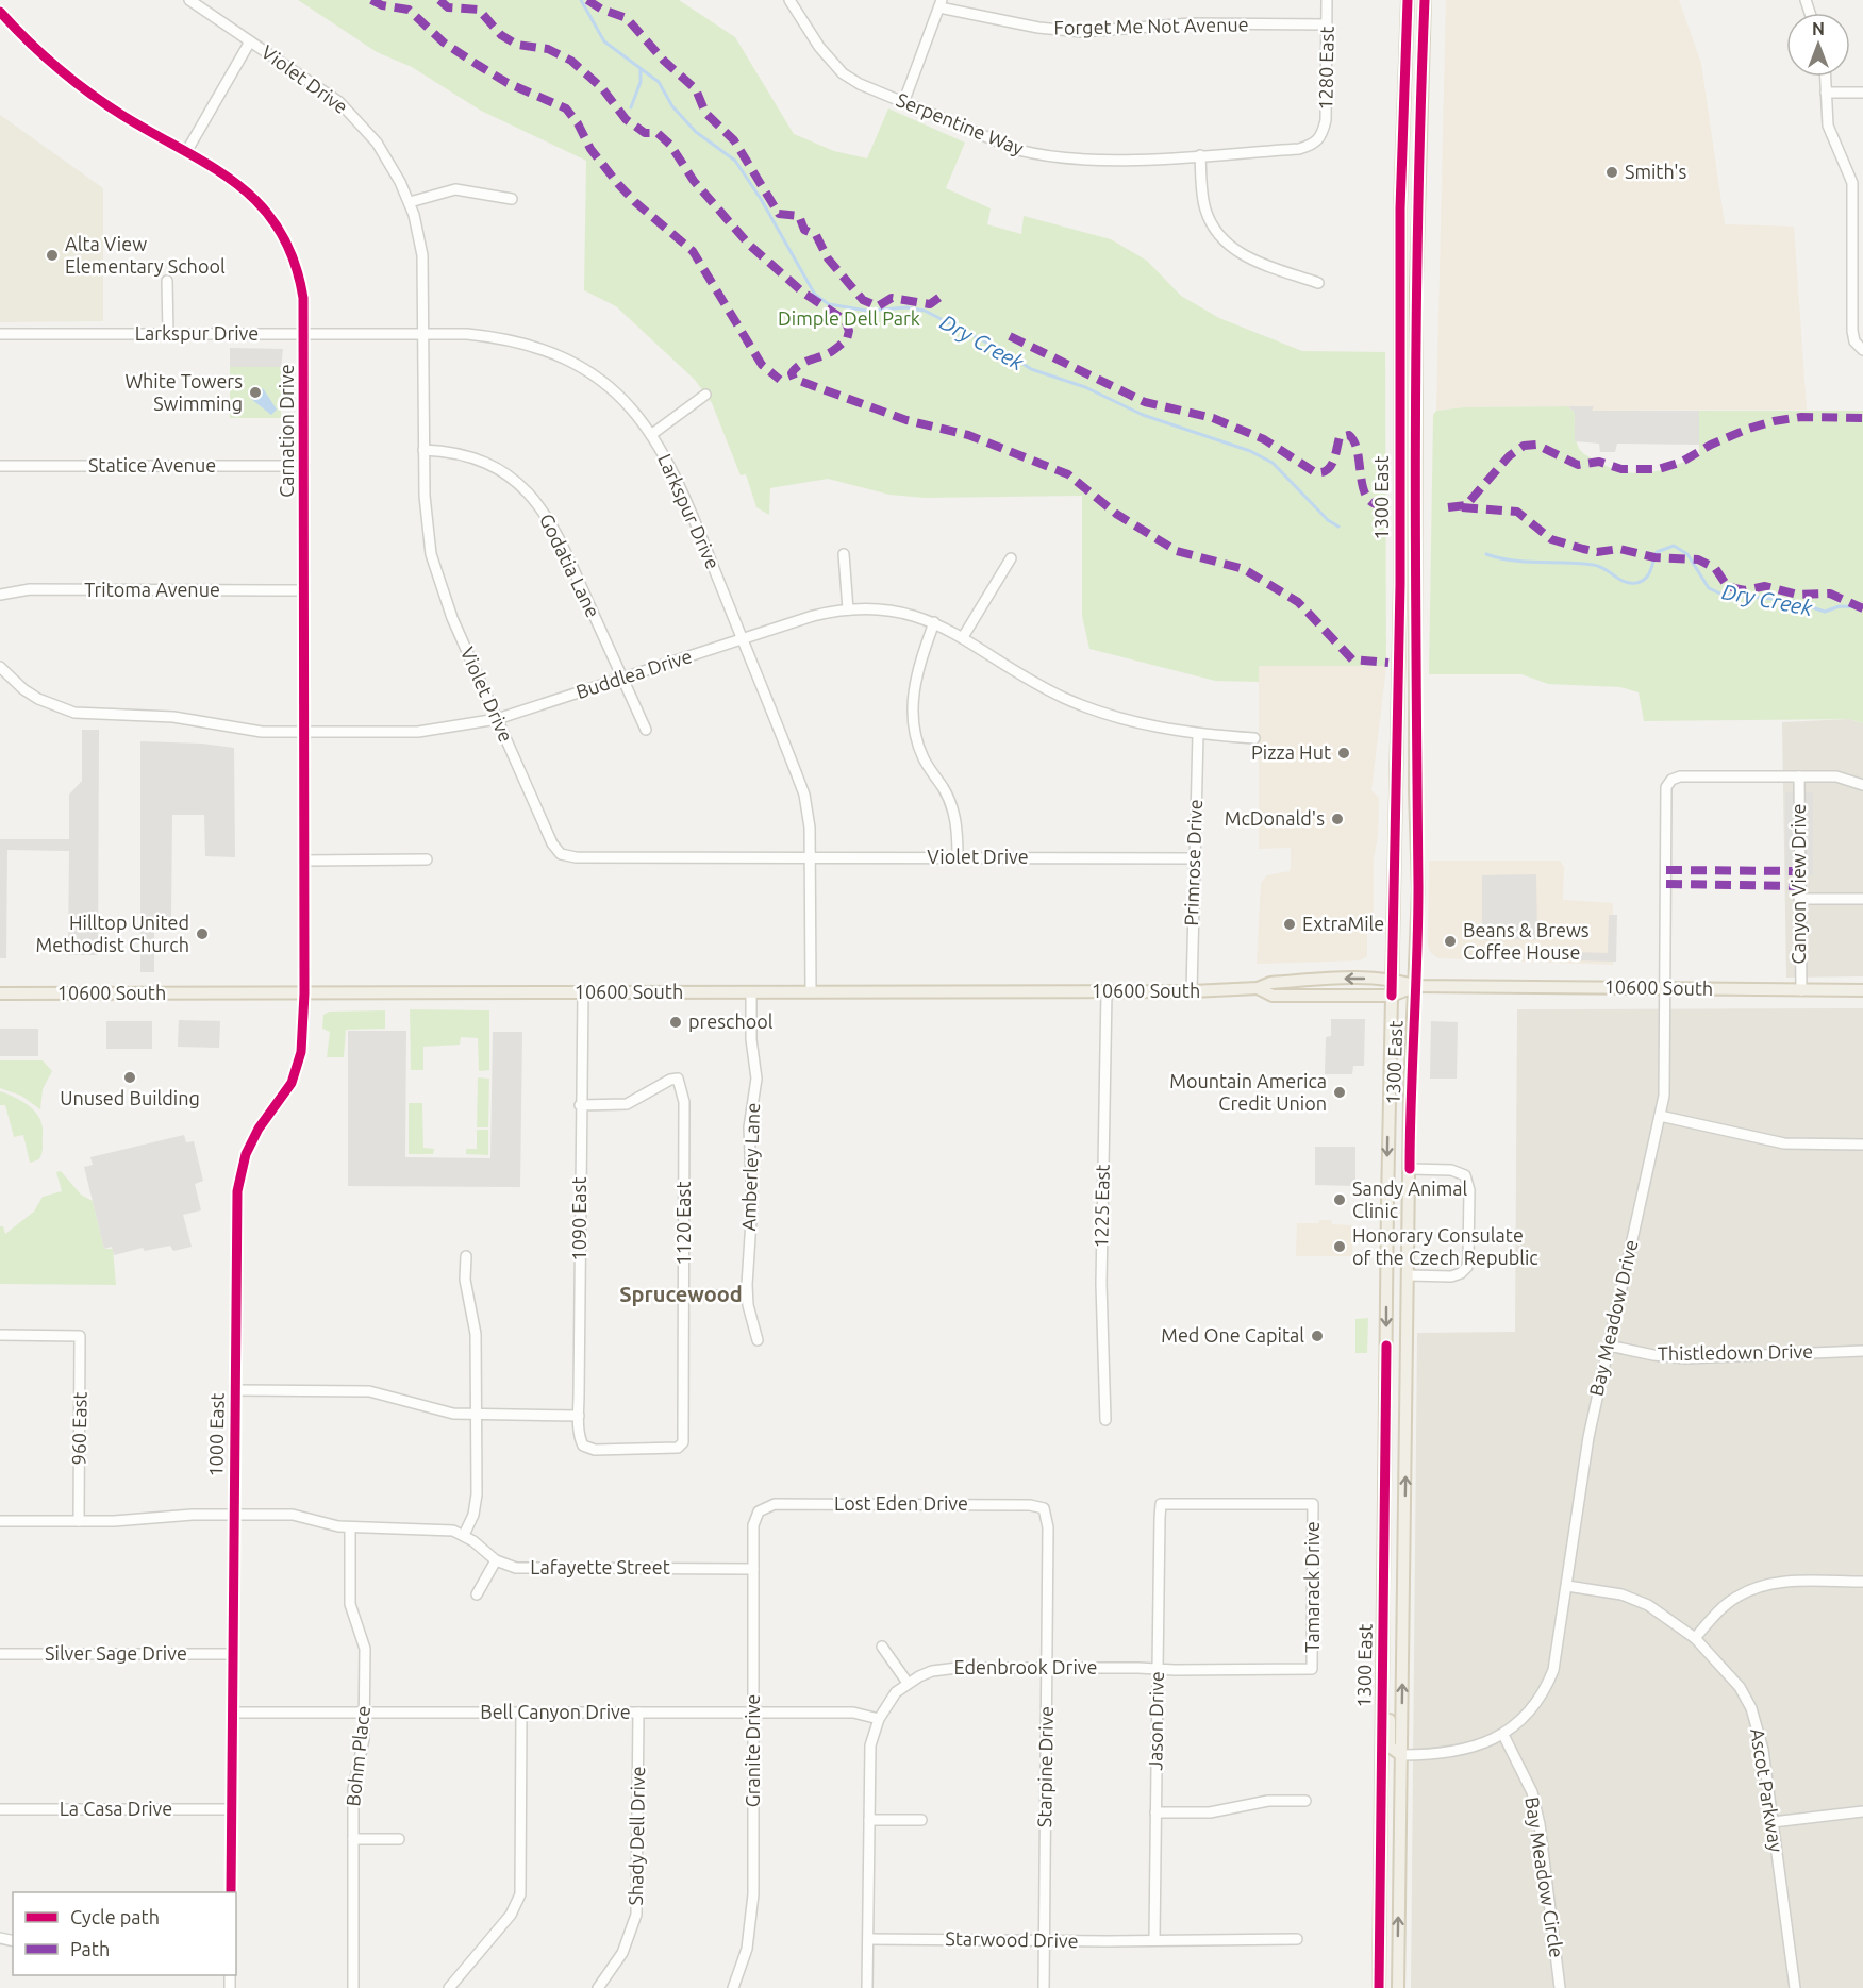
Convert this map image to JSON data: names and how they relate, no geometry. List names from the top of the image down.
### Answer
{
  "streets": {
    "main road": ["1300 East", "10600 South"],
    "street": [
      "Forget Me Not Avenue",
      "1280 East",
      "Violet Drive",
      "Serpentine Way",
      "Larkspur Drive",
      "Carnation Drive",
      "Statice Avenue",
      "Godatia Lane",
      "Tritoma Avenue",
      "Buddlea Drive",
      "Primrose Drive",
      "Canyon View Drive",
      "Amberley Lane",
      "1225 East",
      "1090 East",
      "1120 East",
      "Bay Meadow Drive",
      "Thistledown Drive",
      "960 East",
      "1000 East",
      "Lost Eden Drive",
      "Lafayette Street",
      "Tamarack Drive",
      "Silver Sage Drive",
      "Edenbrook Drive",
      "Bell Canyon Drive",
      "Jason Drive",
      "Granite Drive",
      "Bohm Place",
      "Starpine Drive",
      "Ascot Parkway",
      "La Casa Drive",
      "Shady Dell Drive",
      "Bay Meadow Circle",
      "Starwood Drive"
    ]
  },
  "crossings": [
    ["Forget Me Not Avenue", "1280 East"],
    ["1280 East", "Serpentine Way"],
    ["Violet Drive", "Larkspur Drive"],
    ["Violet Drive", "Godatia Lane"],
    ["Violet Drive", "Buddlea Drive"],
    ["Violet Drive", "Primrose Drive"],
    ["Larkspur Drive", "Carnation Drive"],
    ["Larkspur Drive", "Buddlea Drive"],
    ["Larkspur Drive", "10600 South"],
    ["Carnation Drive", "Statice Avenue"],
    ["Carnation Drive", "Tritoma Avenue"],
    ["Carnation Drive", "Buddlea Drive"],
    ["Carnation Drive", "10600 South"],
    ["Carnation Drive", "1000 East"],
    ["1300 East", "10600 South"],
    ["1300 East", "Bay Meadow Drive"],
    ["Godatia Lane", "Buddlea Drive"],
    ["Buddlea Drive", "Primrose Drive"],
    ["Primrose Drive", "10600 South"],
    ["Canyon View Drive", "10600 South"],
    ["Canyon View Drive", "Bay Meadow Drive"],
    ["10600 South", "Amberley Lane"],
    ["10600 South", "1225 East"],
    ["10600 South", "1090 East"],
    ["10600 South", "Bay Meadow Drive"],
    ["10600 South", "1000 East"],
    ["1090 East", "1120 East"],
    ["Bay Meadow Drive", "Thistledown Drive"],
    ["Bay Meadow Drive", "Ascot Parkway"],
    ["Bay Meadow Drive", "Bay Meadow Circle"],
    ["960 East", "Lafayette Street"],
    ["1000 East", "Lafayette Street"],
    ["1000 East", "Silver Sage Drive"],
    ["1000 East", "Bell Canyon Drive"],
    ["1000 East", "La Casa Drive"],
    ["Lost Eden Drive", "Granite Drive"],
    ["Lost Eden Drive", "Starpine Drive"],
    ["Lafayette Street", "Granite Drive"],
    ["Lafayette Street", "Bohm Place"],
    ["Tamarack Drive", "Edenbrook Drive"],
    ["Tamarack Drive", "Jason Drive"],
    ["Edenbrook Drive", "Bell Canyon Drive"],
    ["Edenbrook Drive", "Jason Drive"],
    ["Edenbrook Drive", "Starpine Drive"],
    ["Edenbrook Drive", "Starwood Drive"],
    ["Bell Canyon Drive", "Granite Drive"],
    ["Bell Canyon Drive", "Bohm Place"],
    ["Bell Canyon Drive", "Shady Dell Drive"],
    ["Jason Drive", "Starwood Drive"],
    ["Starpine Drive", "Starwood Drive"]
  ],
  "districts": ["Sprucewood"],
  "water": ["Dry Creek"],
  "parks": ["Dimple Dell Park"],
  "places": [
    "Smith's",
    "Alta View Elementary School",
    "White Towers Swimming",
    "Pizza Hut",
    "McDonald's",
    "ExtraMile",
    "Hilltop United Methodist Church",
    "Beans & Brews Coffee House",
    "preschool",
    "Unused Building",
    "Mountain America Credit Union",
    "Sandy Animal Clinic",
    "Honorary Consulate of the Czech Republic",
    "Med One Capital"
  ],
  "legend": ["Cycle path", "Path"],
  "north": "top"
}
